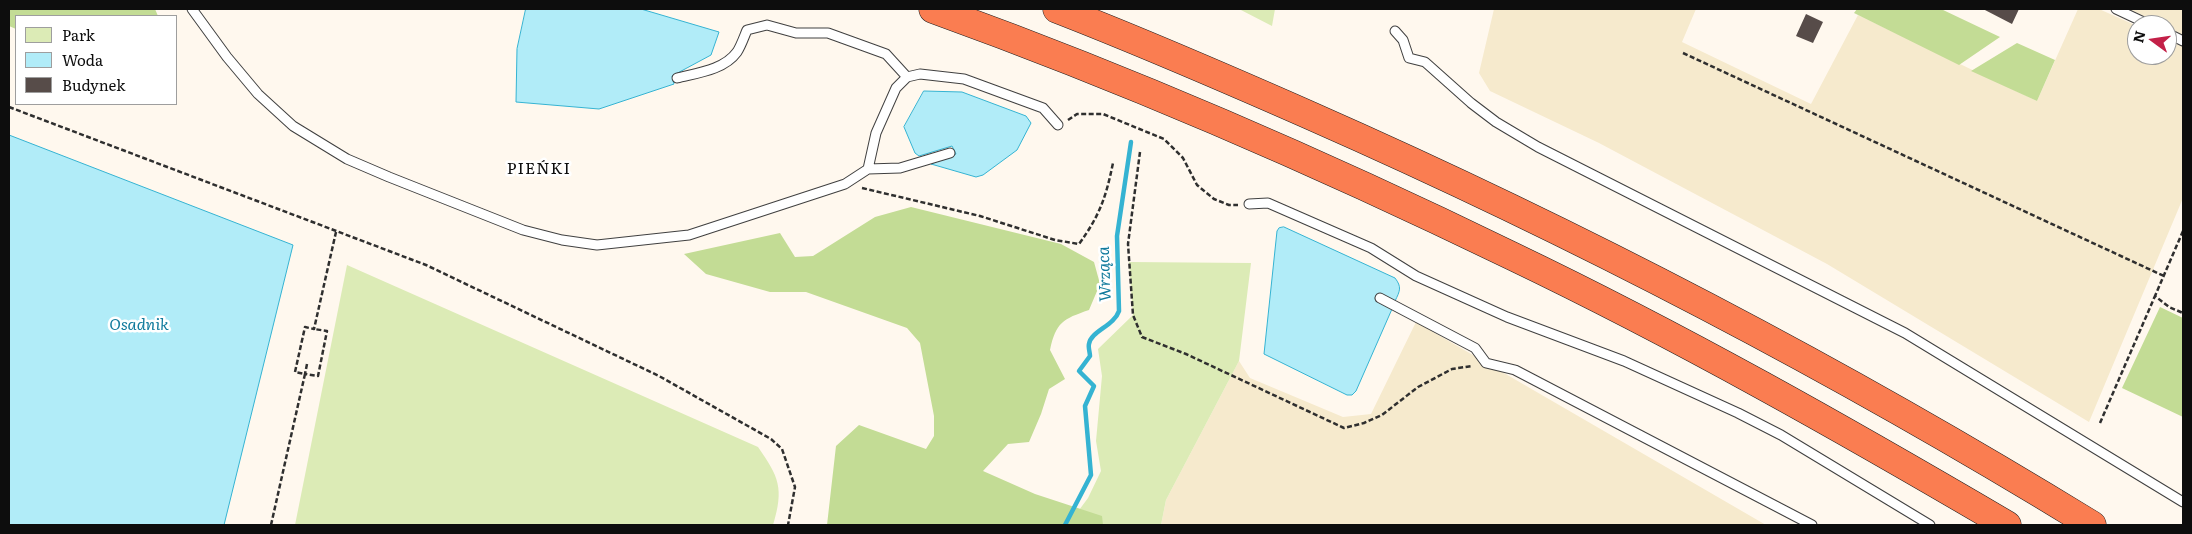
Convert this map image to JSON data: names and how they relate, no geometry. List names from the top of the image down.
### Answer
{
  "districts": ["PIEŃKI"],
  "water": ["Wrząca", "Osadnik"],
  "legend": ["Park", "Woda", "Budynek"],
  "north": "left"
}
